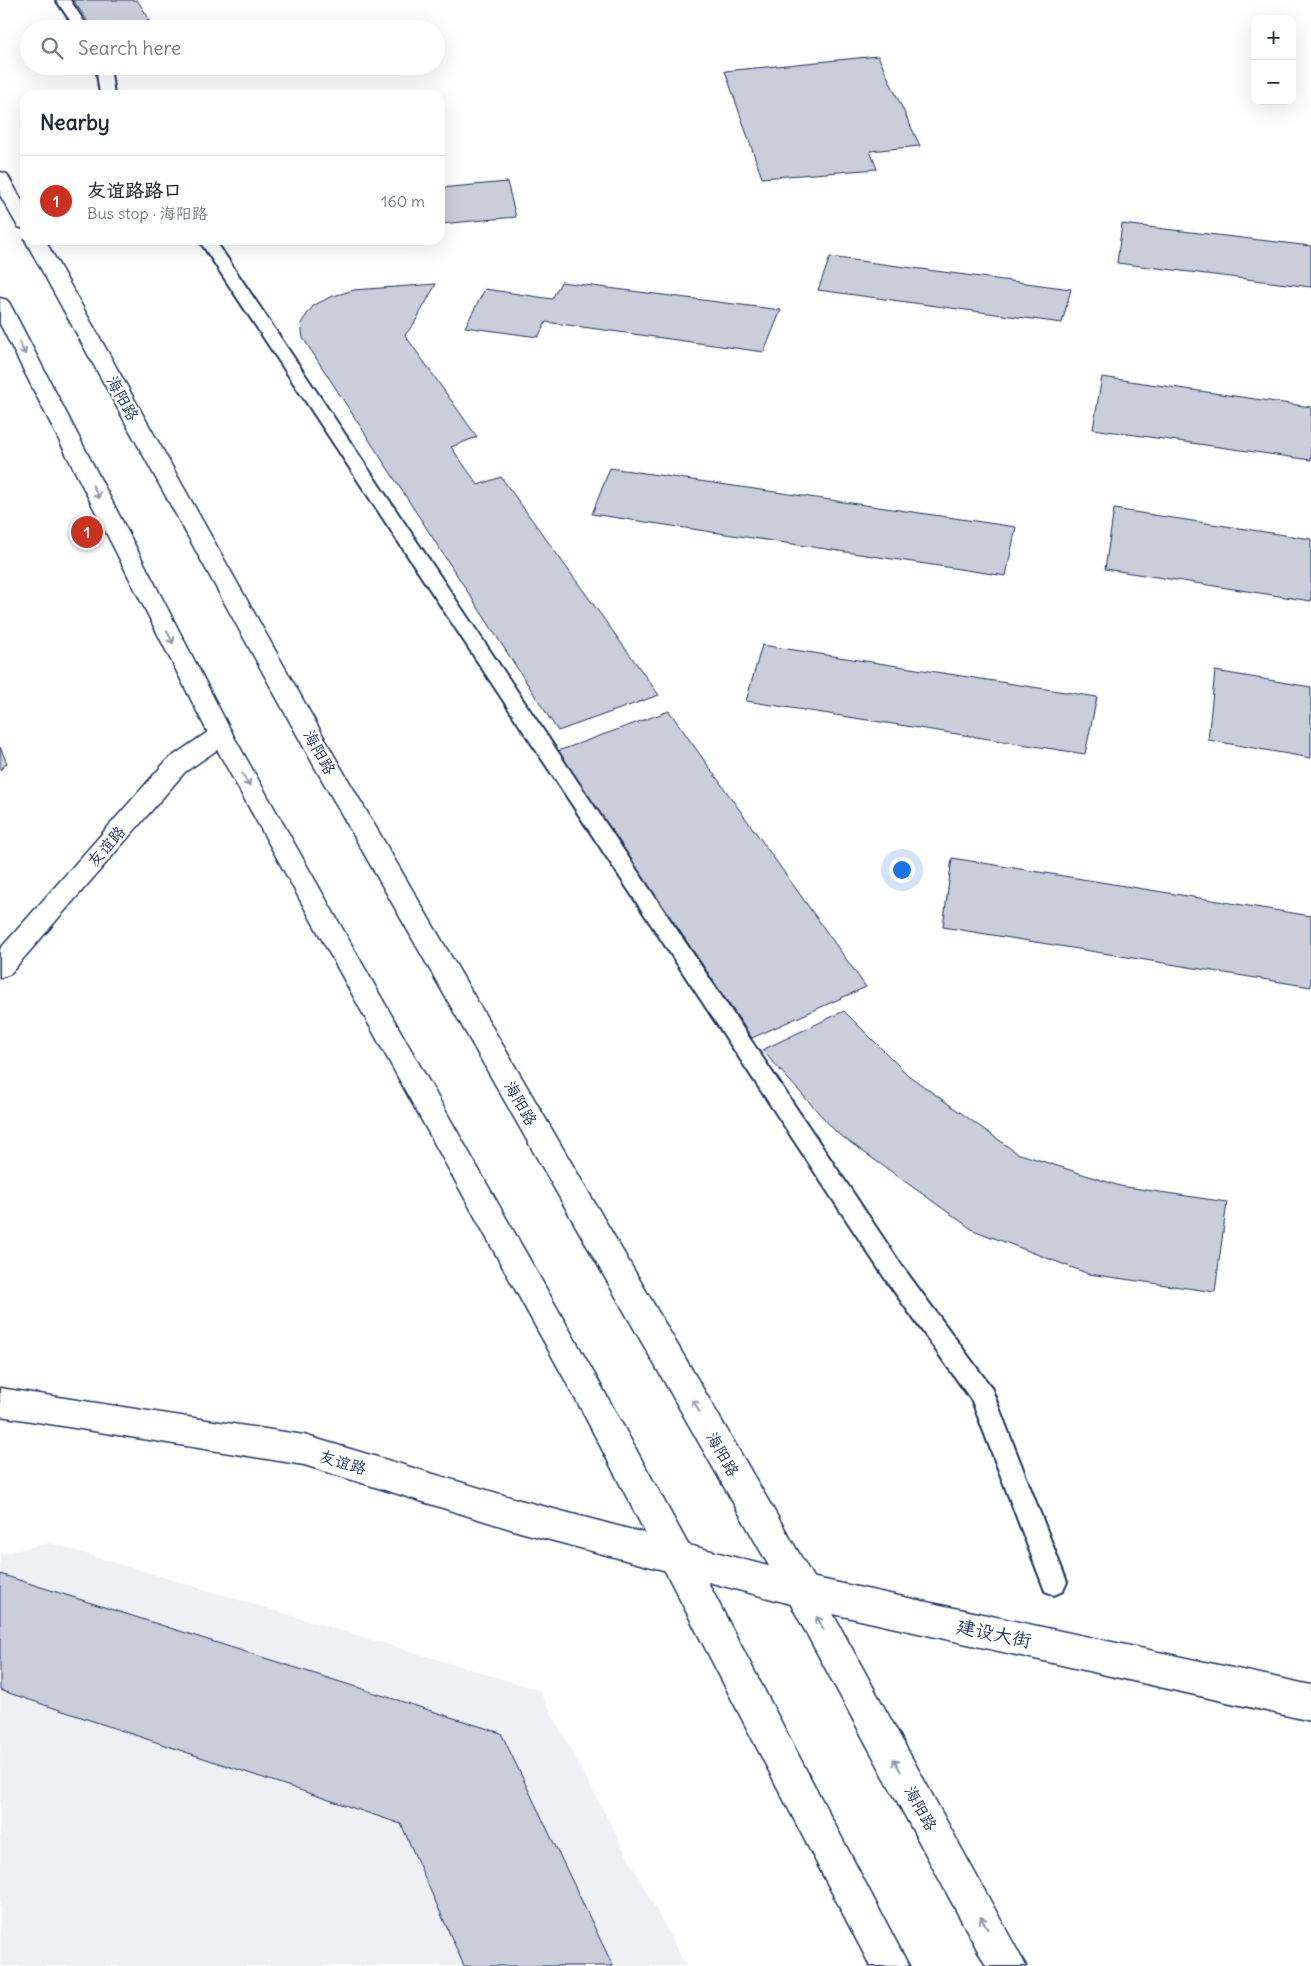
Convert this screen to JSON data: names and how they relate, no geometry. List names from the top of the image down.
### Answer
{
  "streets": {
    "main road": ["海阳路", "友谊路", "建设大街"]
  },
  "crossings": [
    ["海阳路", "建设大街"],
    ["友谊路", "建设大街"]
  ],
  "page": {
    "map_buttons": ["+", "−"],
    "search": "Search here",
    "heading": "Nearby",
    "list": [
      {
        "mark": "1",
        "name": "友谊路路口",
        "note": "Bus stop · 海阳路",
        "value": "160 m"
      }
    ],
    "pins": "1"
  }
}
